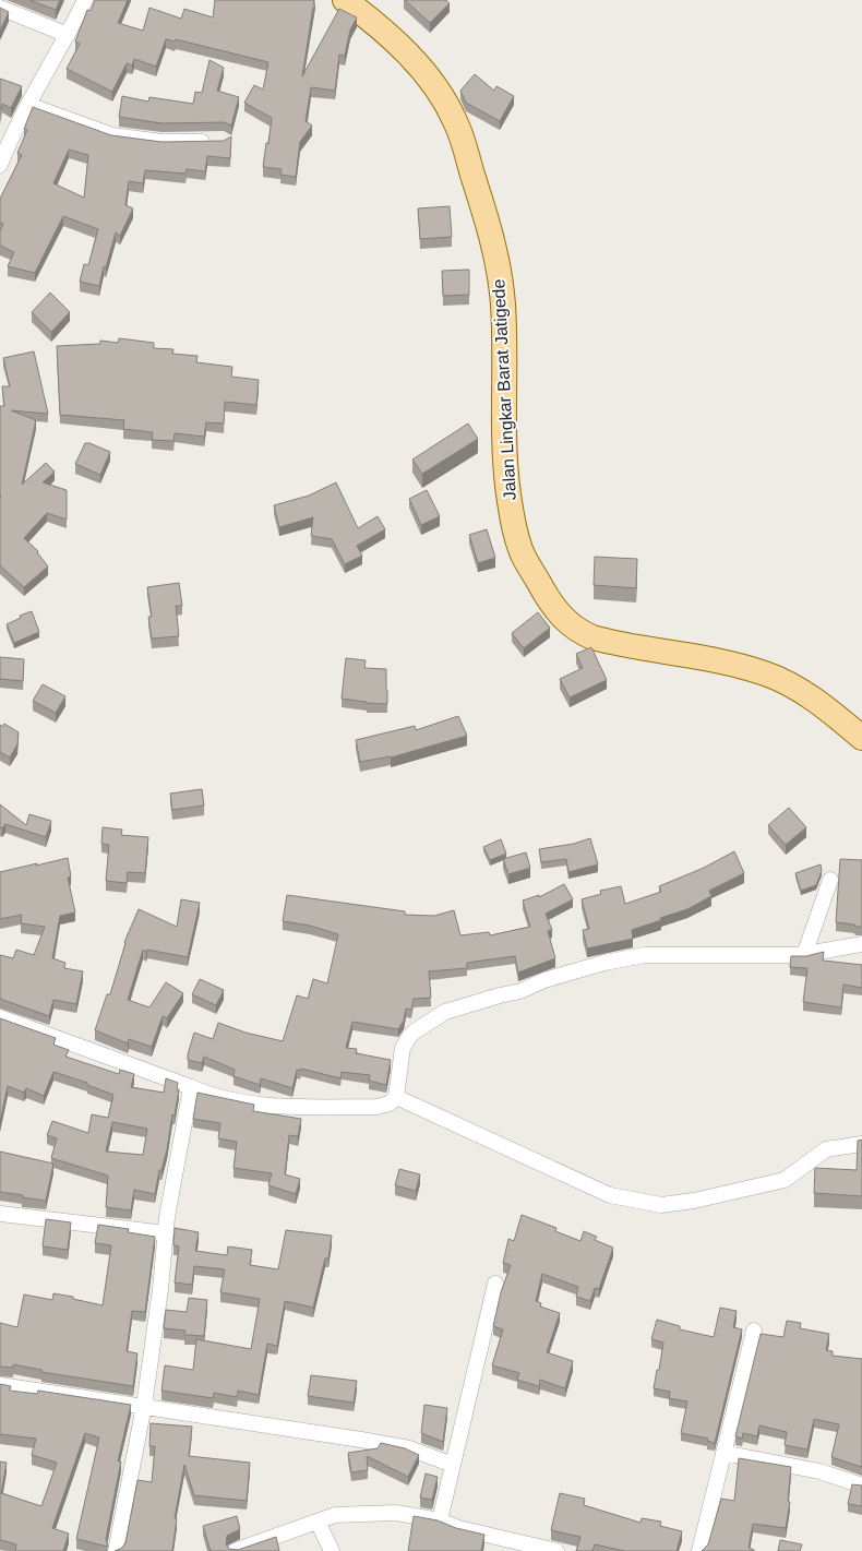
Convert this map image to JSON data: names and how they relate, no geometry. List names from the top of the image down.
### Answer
{
  "streets": {
    "main road": ["Jalan Lingkar Barat Jatigede"]
  }
}
